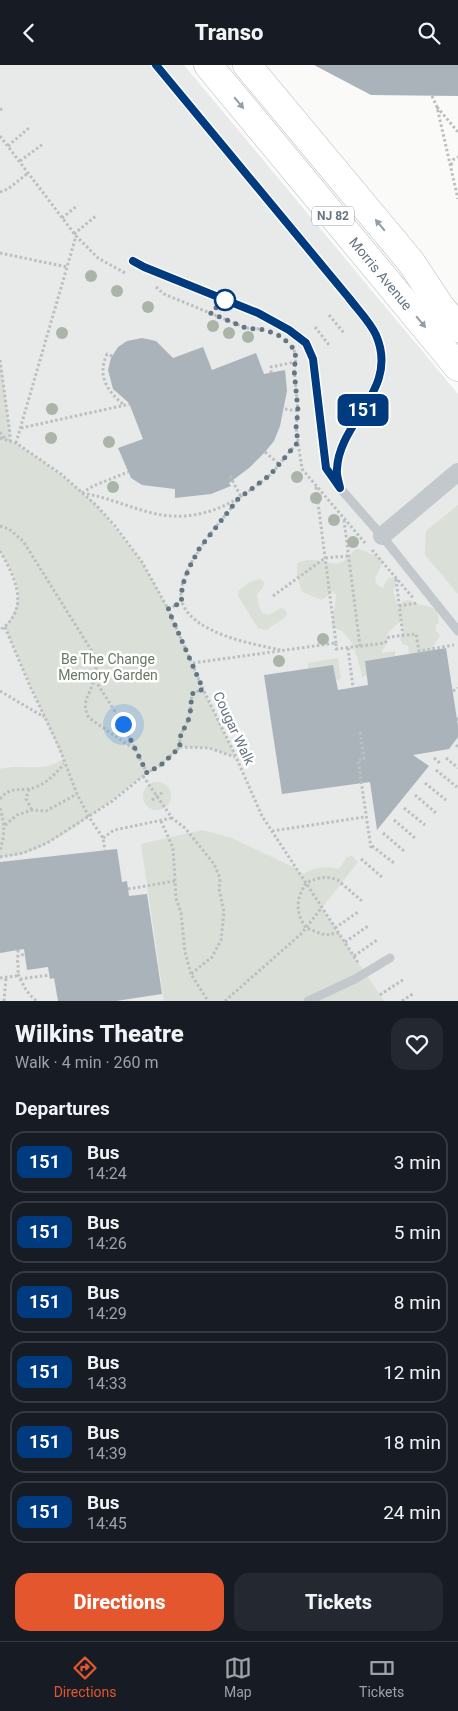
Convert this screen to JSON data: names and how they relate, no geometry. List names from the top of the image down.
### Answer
{
  "streets": {
    "main road": ["NJ 82", "Morris Avenue"],
    "path": ["Cougar Walk"]
  },
  "parks": ["Be The Change Memory Garden"],
  "lines": ["bus line 151"],
  "page": {
    "header": "Transo",
    "on_map": "151",
    "heading": [
      ["Wilkins Theatre", "Walk · 4 min · 260 m"],
      "Departures"
    ],
    "list": [
      {
        "mark": "151",
        "name": "Bus",
        "note": "14:24",
        "value": "3 min"
      },
      {
        "mark": "151",
        "name": "Bus",
        "note": "14:26",
        "value": "5 min"
      },
      {
        "mark": "151",
        "name": "Bus",
        "note": "14:29",
        "value": "8 min"
      },
      {
        "mark": "151",
        "name": "Bus",
        "note": "14:33",
        "value": "12 min"
      },
      {
        "mark": "151",
        "name": "Bus",
        "note": "14:39",
        "value": "18 min"
      },
      {
        "mark": "151",
        "name": "Bus",
        "note": "14:45",
        "value": "24 min"
      }
    ],
    "buttons": ["Directions", "Tickets"],
    "tabs": ["Directions", "Map", "Tickets"]
  }
}
